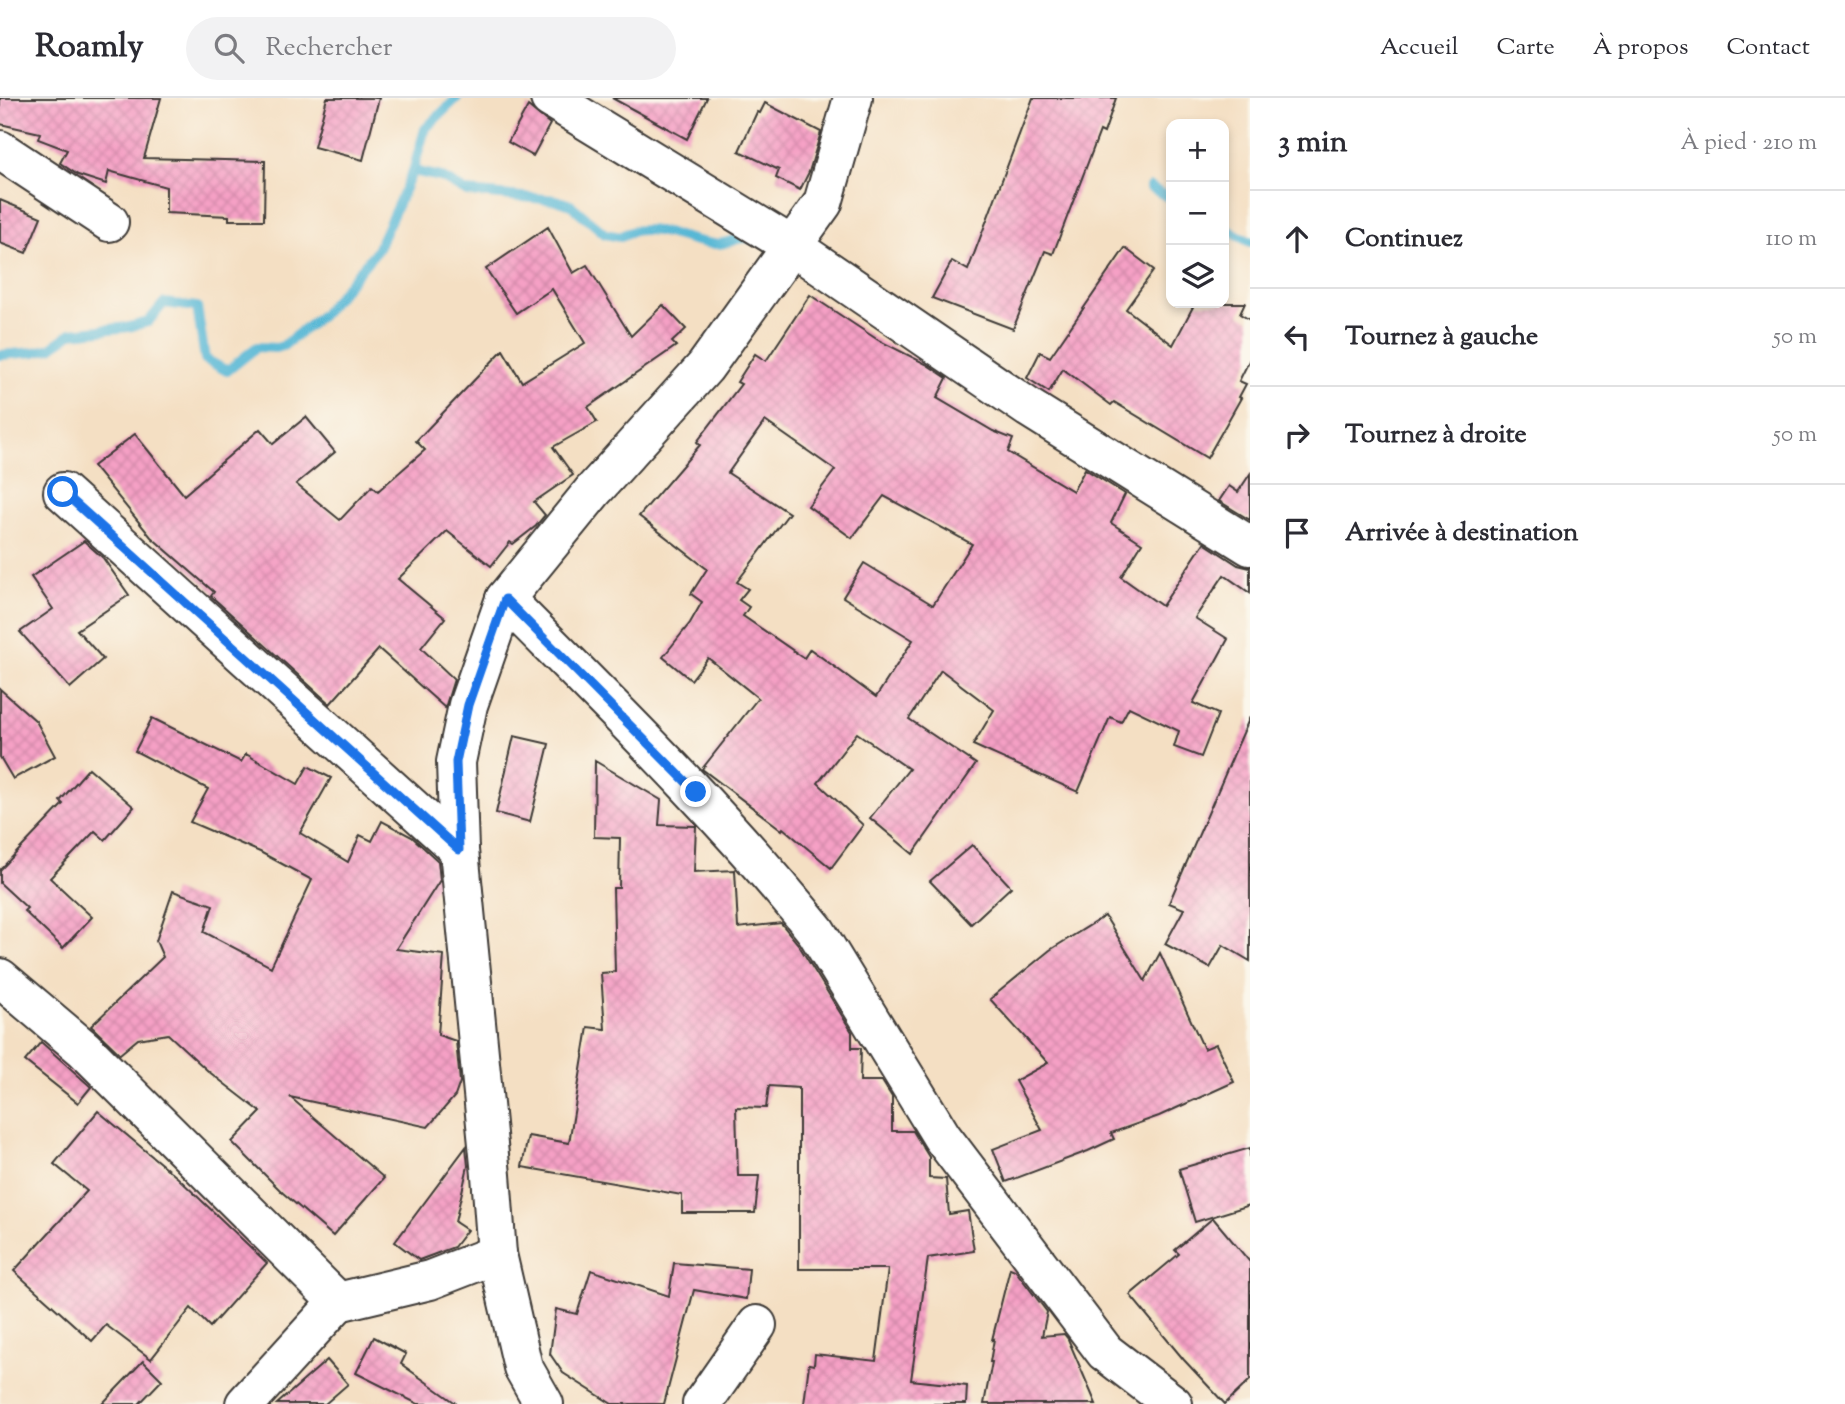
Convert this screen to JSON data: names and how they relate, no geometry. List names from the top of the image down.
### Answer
{
  "page": {
    "header": "Roamly",
    "search": "Rechercher",
    "nav": [
      "Accueil",
      "Carte",
      "À propos",
      "Contact"
    ],
    "heading": ["3 min", "À pied · 210 m"],
    "map_buttons": ["+", "−"],
    "list": [
      ["Continuez", "110 m"],
      ["Tournez à gauche", "50 m"],
      ["Tournez à droite", "50 m"],
      "Arrivée à destination"
    ]
  }
}
